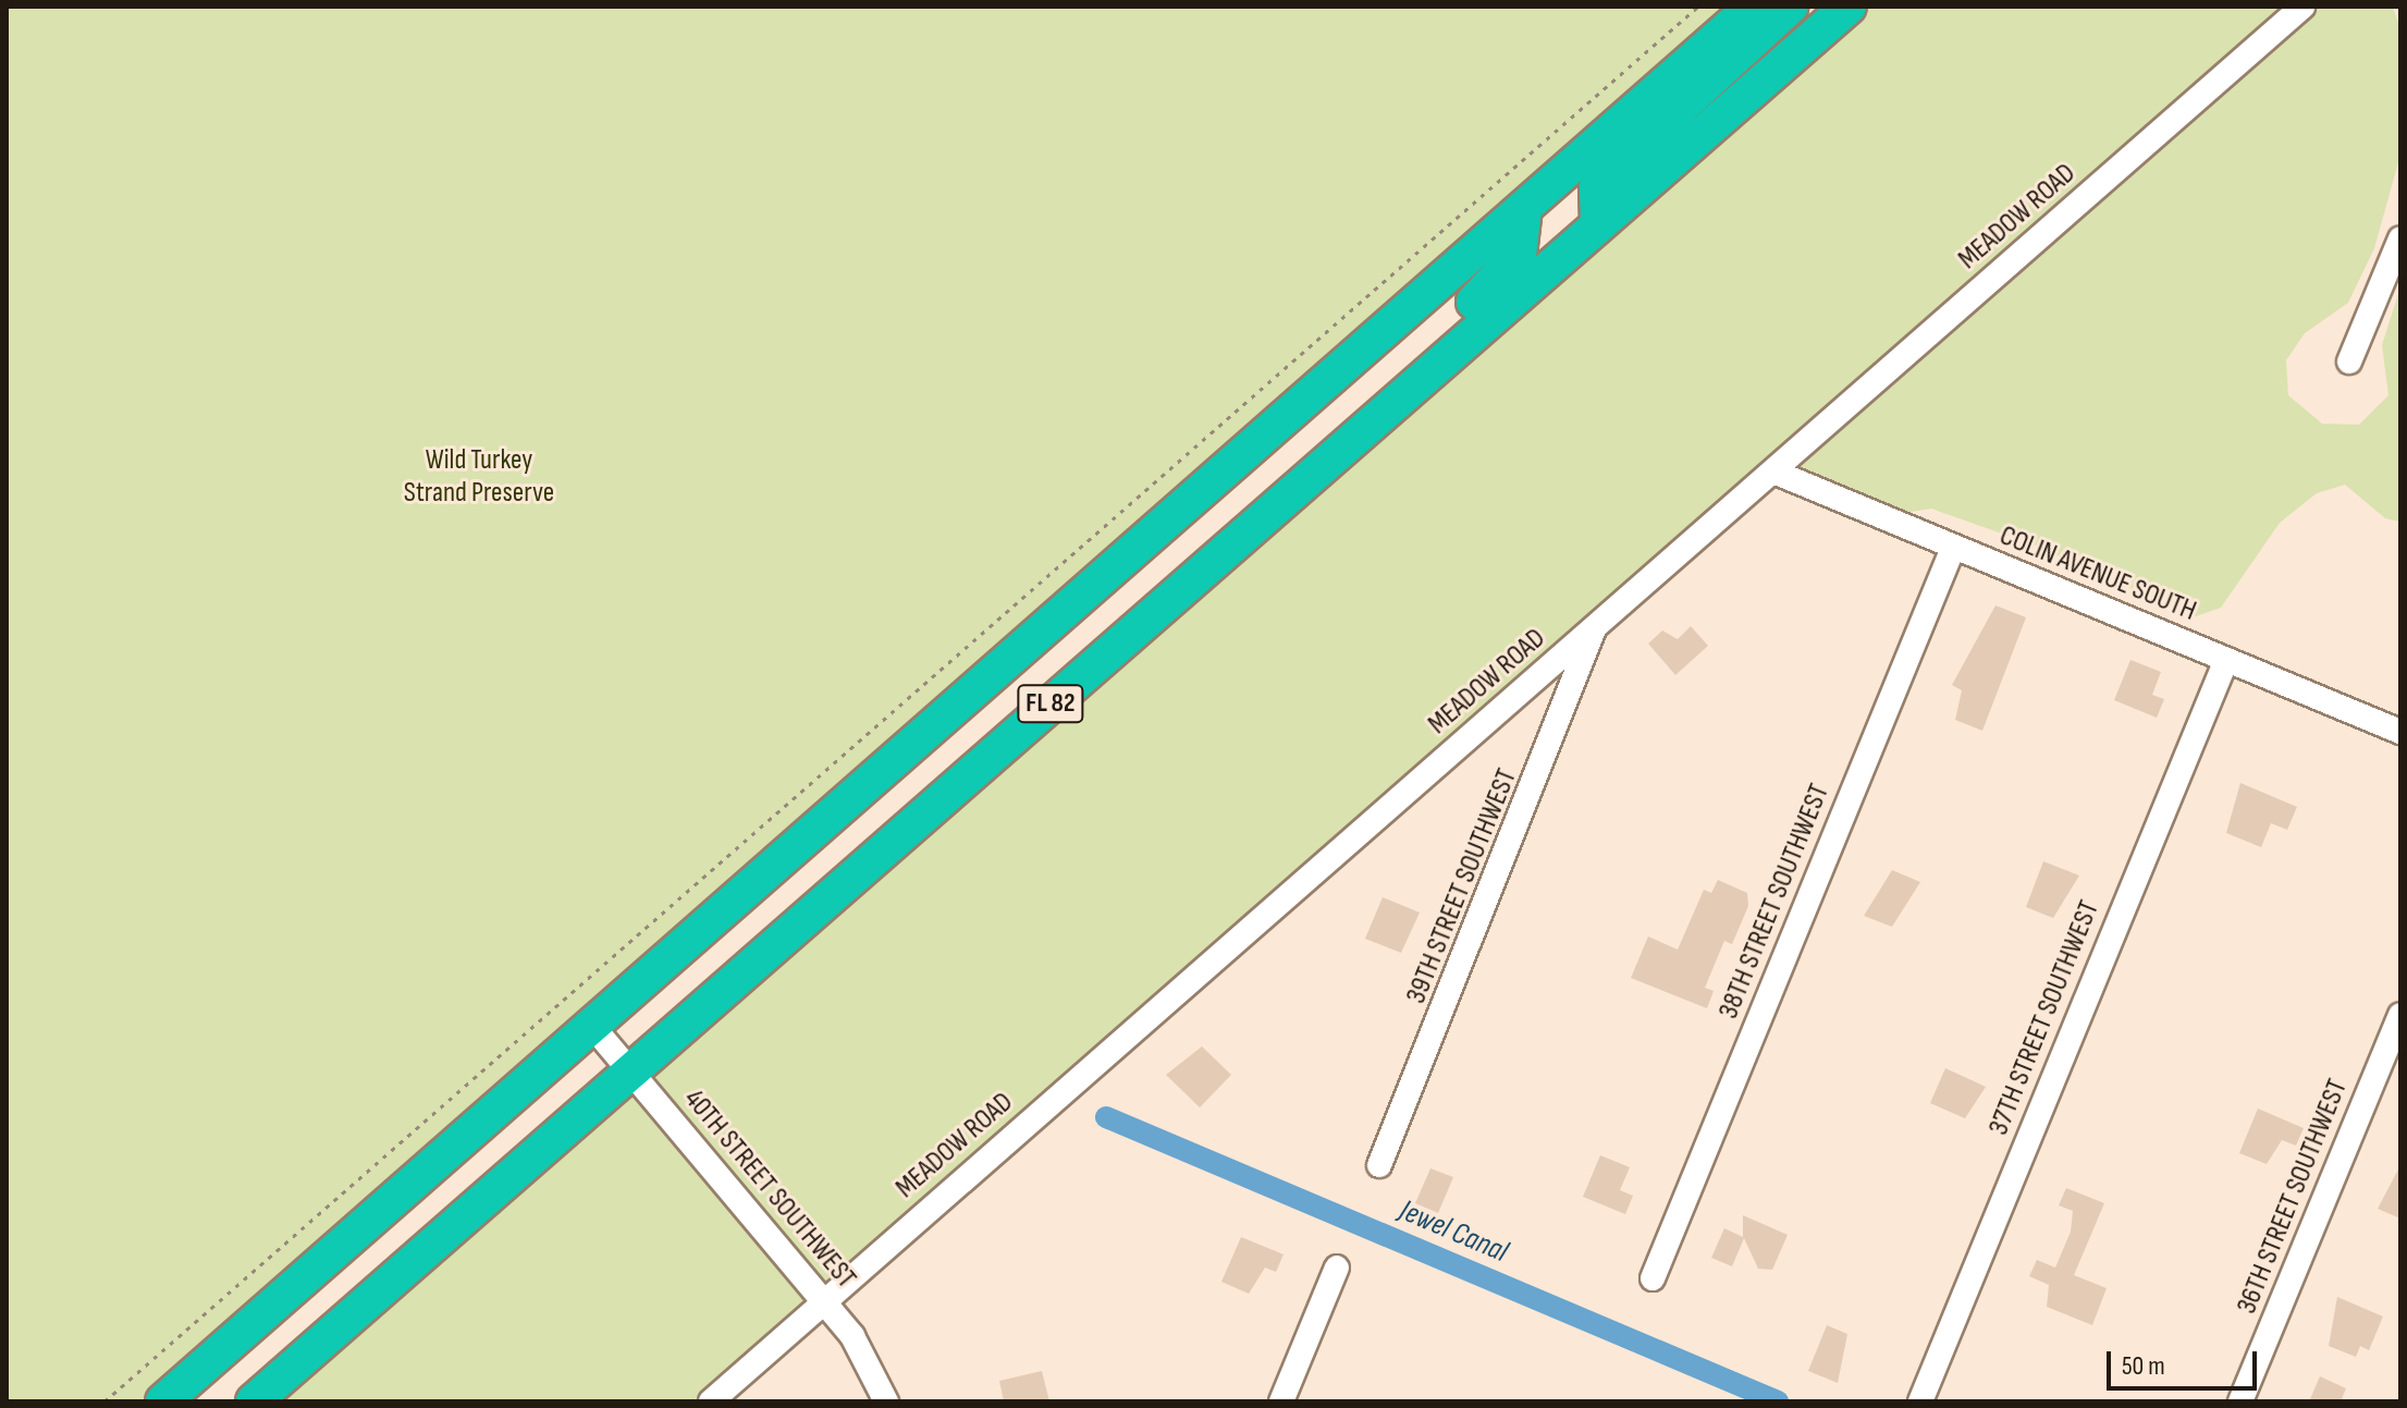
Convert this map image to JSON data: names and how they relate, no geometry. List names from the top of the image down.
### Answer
{
  "streets": {
    "highway": ["FL 82"],
    "street": [
      "MEADOW ROAD",
      "COLIN AVENUE SOUTH",
      "39TH STREET SOUTHWEST",
      "38TH STREET SOUTHWEST",
      "37TH STREET SOUTHWEST",
      "40TH STREET SOUTHWEST",
      "36TH STREET SOUTHWEST"
    ]
  },
  "crossings": [
    ["MEADOW ROAD", "COLIN AVENUE SOUTH"],
    ["MEADOW ROAD", "39TH STREET SOUTHWEST"],
    ["MEADOW ROAD", "40TH STREET SOUTHWEST"],
    ["COLIN AVENUE SOUTH", "38TH STREET SOUTHWEST"],
    ["COLIN AVENUE SOUTH", "37TH STREET SOUTHWEST"],
    ["FL 82", "40TH STREET SOUTHWEST"]
  ],
  "water": ["Jewel Canal"],
  "parks": ["Wild Turkey Strand Preserve"],
  "scale_bar": "50 m"
}
